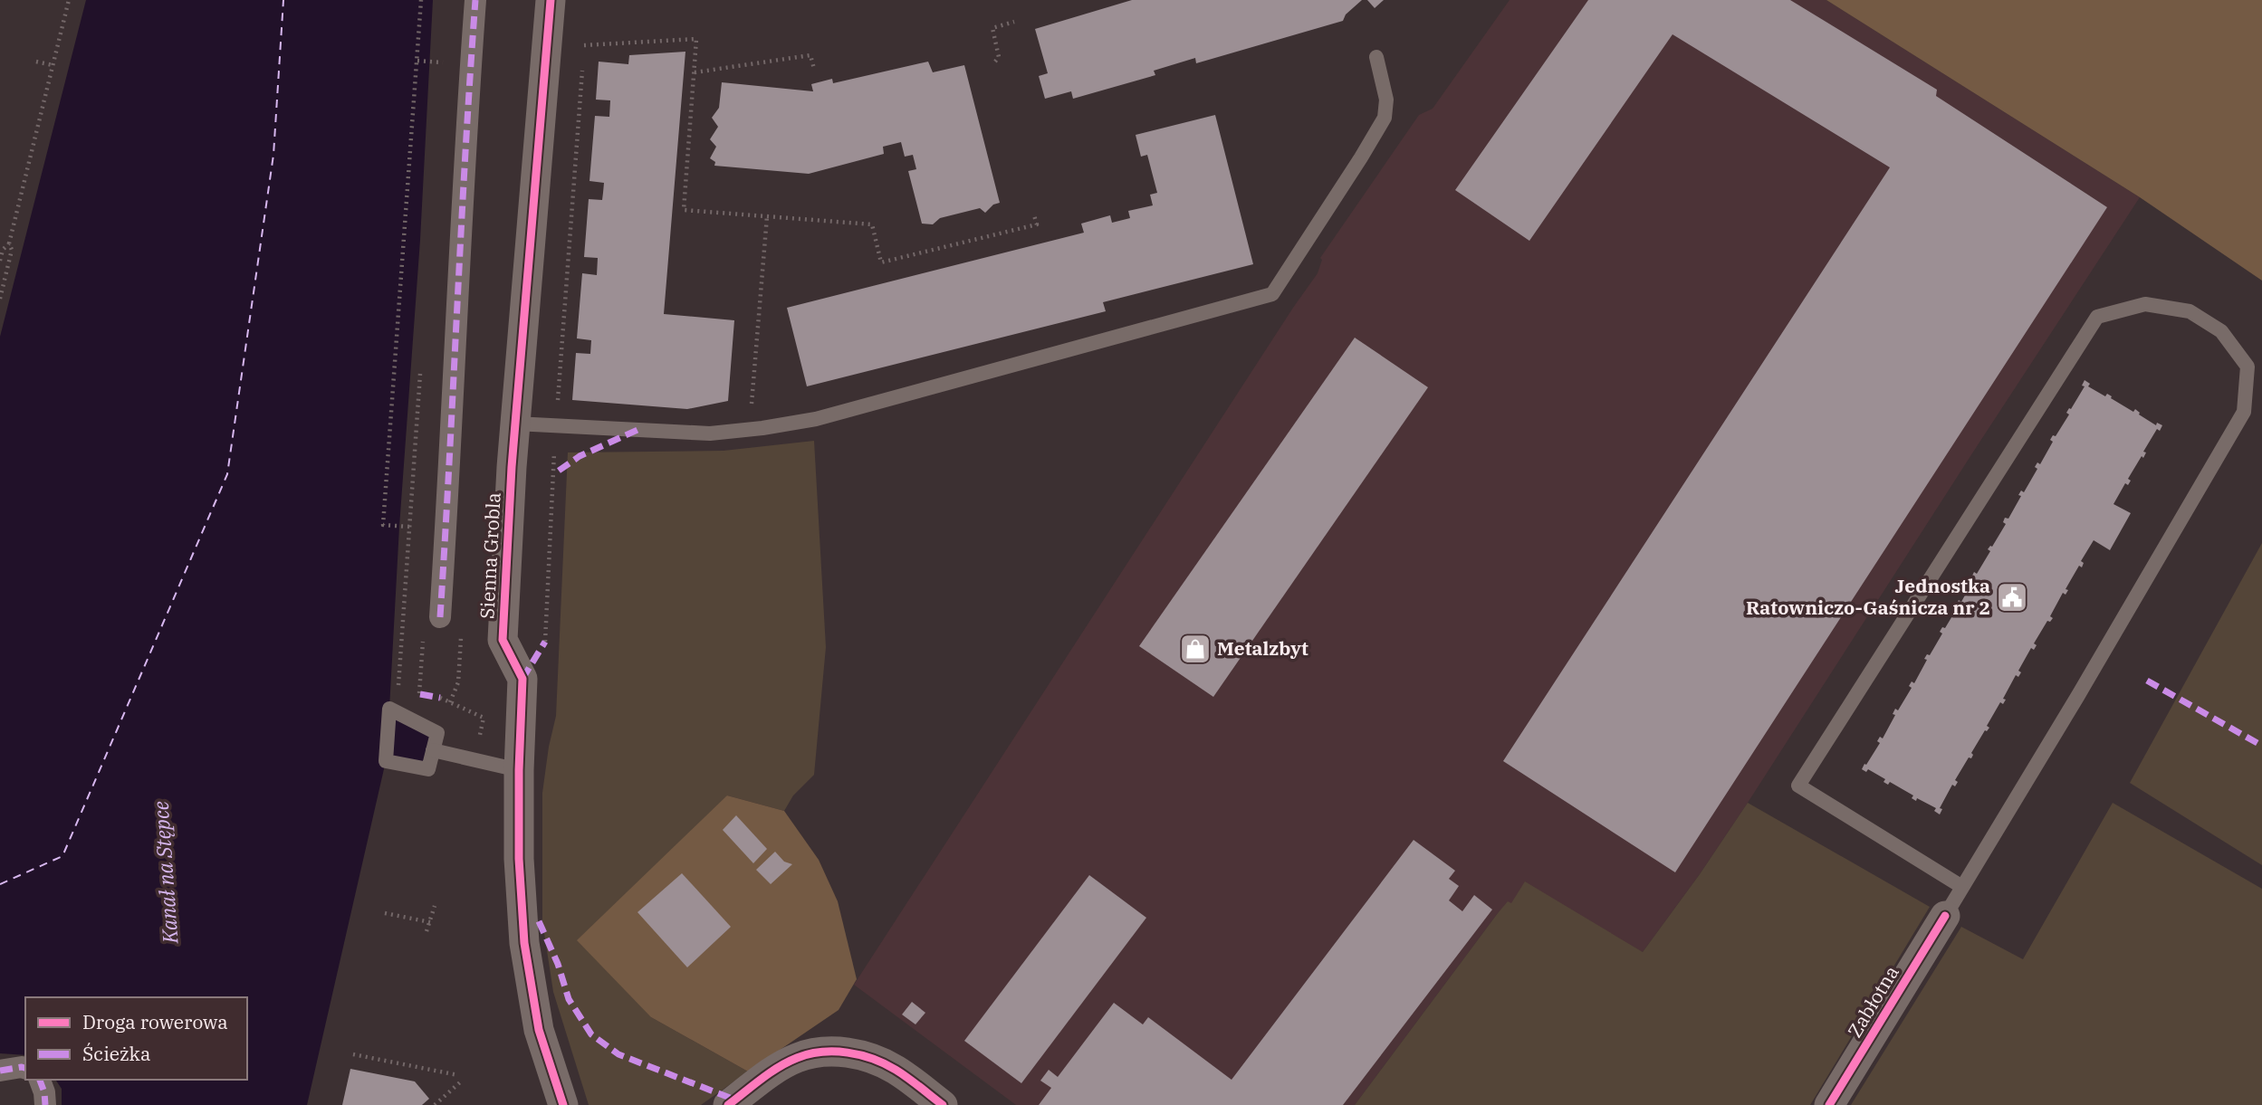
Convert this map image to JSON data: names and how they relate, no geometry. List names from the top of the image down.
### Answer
{
  "streets": {
    "street": ["Sienna Grobla", "Zabłotna"]
  },
  "water": ["Kanał na Stępce"],
  "places": {
    "public building": ["Jednostka Ratowniczo-Gaśnicza nr 2"],
    "shop": ["Metalzbyt"]
  },
  "legend": ["Droga rowerowa", "Ścieżka"]
}
